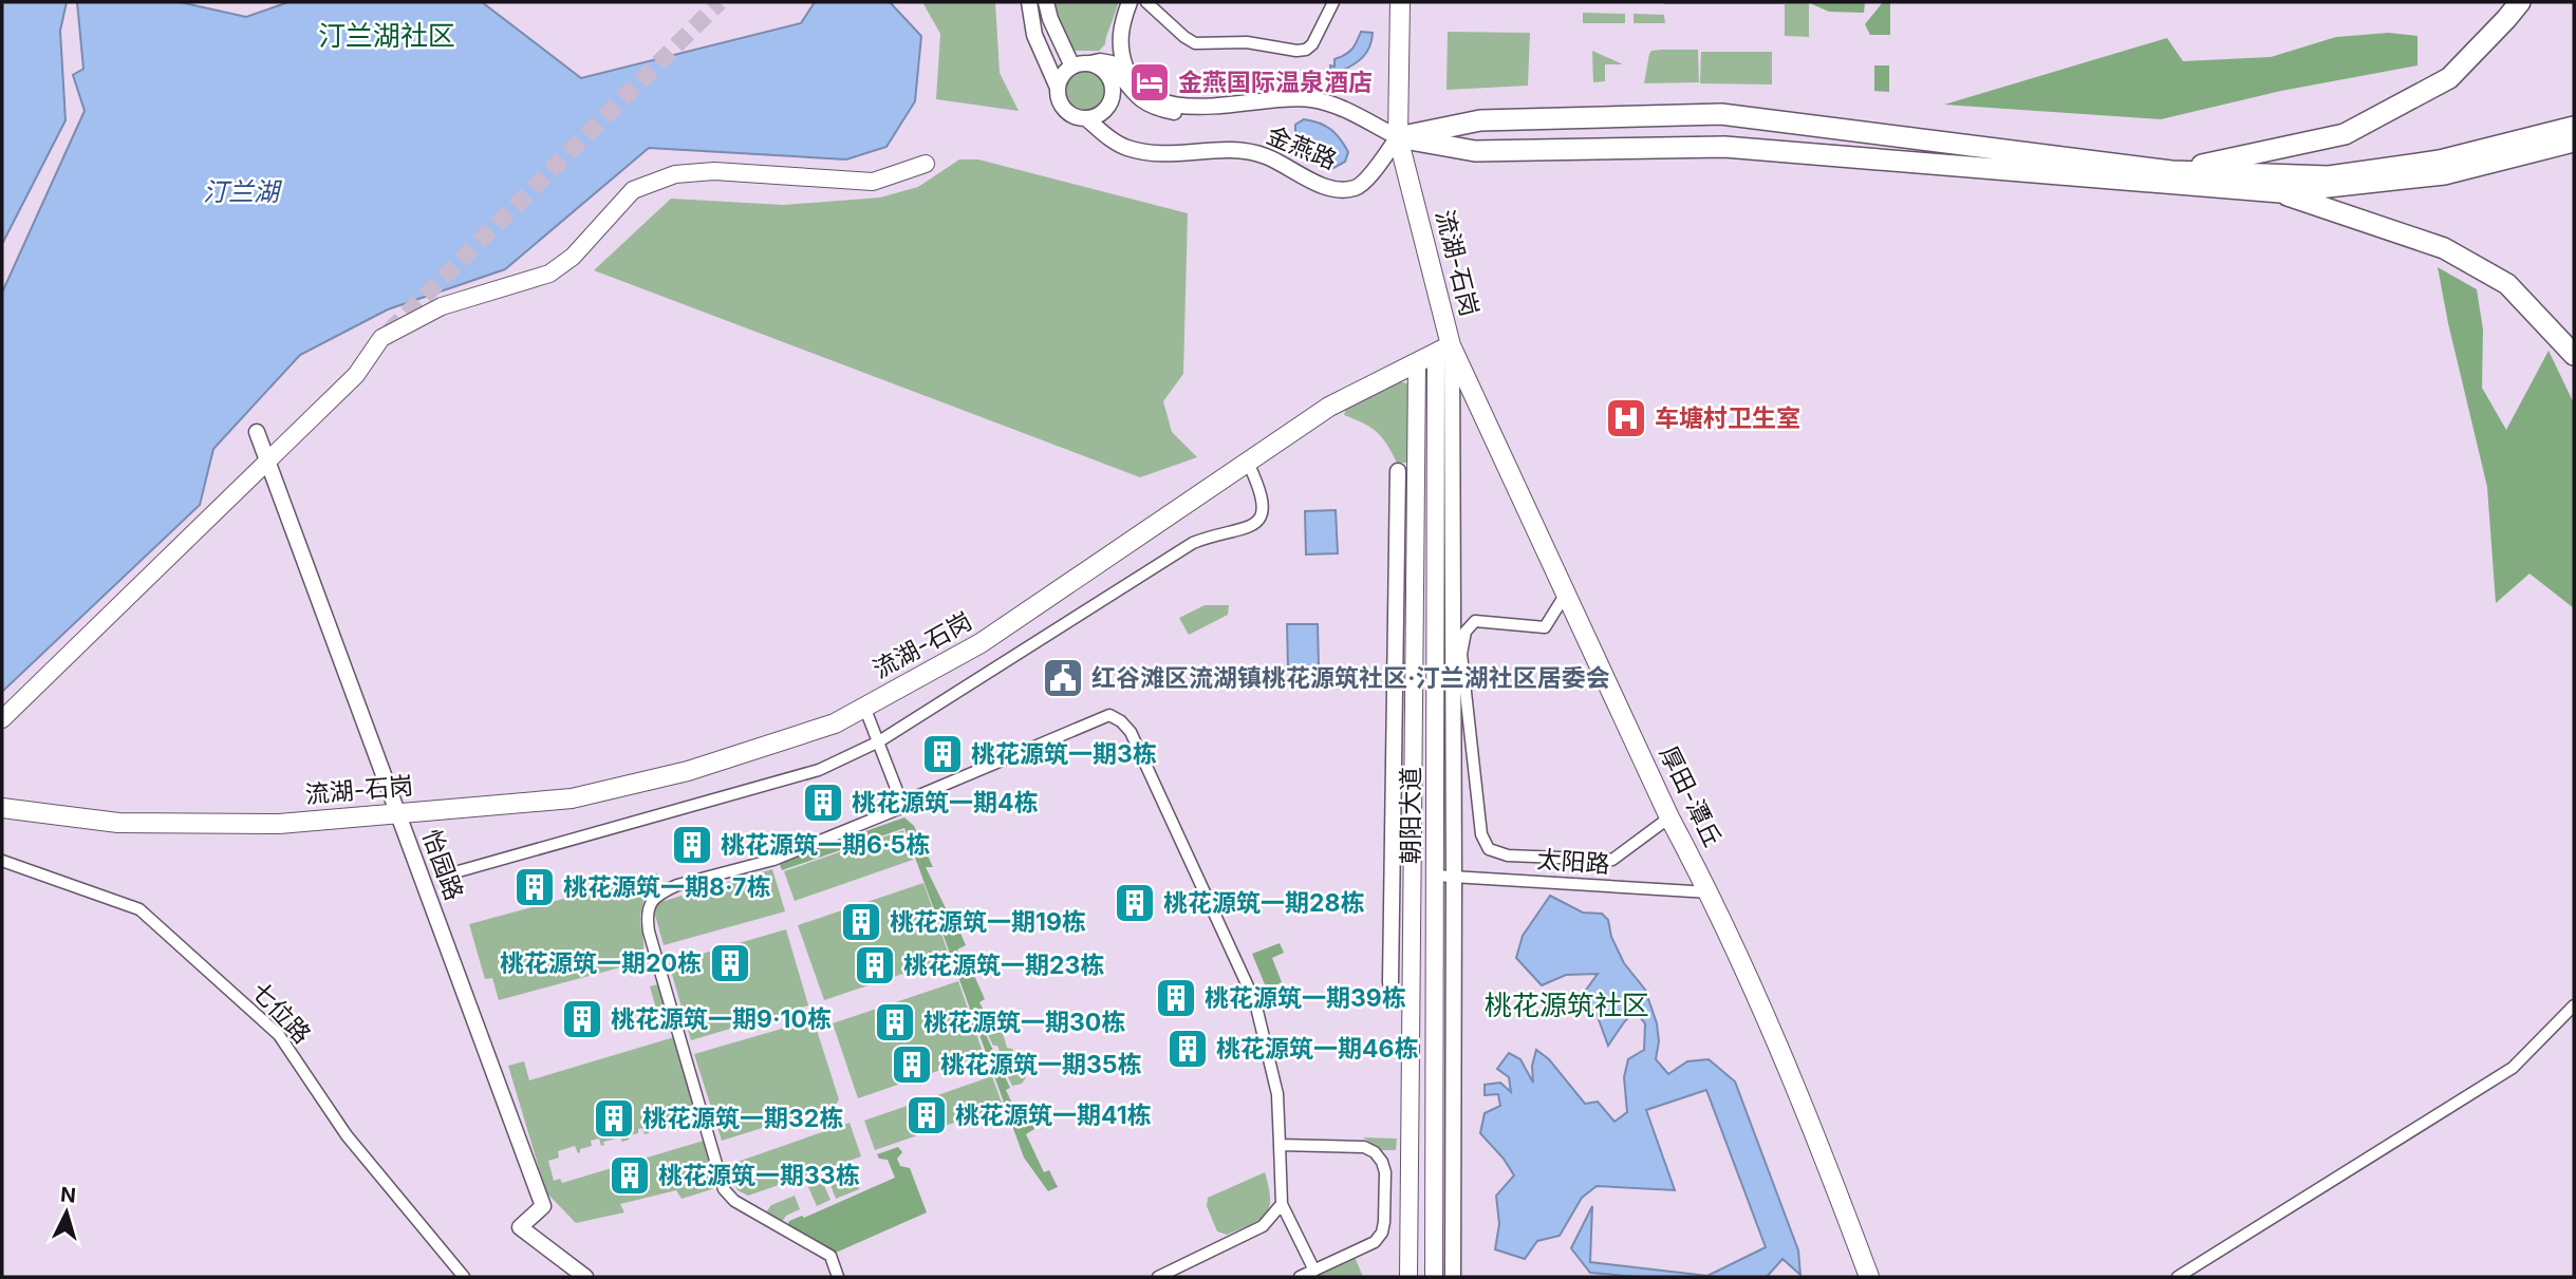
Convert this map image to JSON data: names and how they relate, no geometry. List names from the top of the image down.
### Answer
{
  "streets": {
    "main road": ["流湖-石岗", "厚田-潭丘", "朝阳大道"],
    "street": [
      "金燕路",
      "太阳路",
      "怡园路",
      "七位路"
    ]
  },
  "crossings": [
    ["金燕路", "流湖-石岗"],
    ["流湖-石岗", "厚田-潭丘"],
    ["流湖-石岗", "朝阳大道"],
    ["流湖-石岗", "怡园路"],
    ["厚田-潭丘", "朝阳大道"],
    ["厚田-潭丘", "太阳路"],
    ["朝阳大道", "太阳路"]
  ],
  "districts": ["汀兰湖社区", "桃花源筑社区"],
  "water": ["汀兰湖"],
  "places": {
    "hotel": ["金燕国际温泉酒店"],
    "hospital": ["车塘村卫生室"],
    "public building": ["红谷滩区流湖镇桃花源筑社区·汀兰湖社区居委会"],
    "building": [
      "桃花源筑一期3栋",
      "桃花源筑一期4栋",
      "桃花源筑一期6·5栋",
      "桃花源筑一期8·7栋",
      "桃花源筑一期28栋",
      "桃花源筑一期19栋",
      "桃花源筑一期20栋",
      "桃花源筑一期23栋",
      "桃花源筑一期39栋",
      "桃花源筑一期9·10栋",
      "桃花源筑一期30栋",
      "桃花源筑一期46栋",
      "桃花源筑一期35栋",
      "桃花源筑一期41栋",
      "桃花源筑一期32栋",
      "桃花源筑一期33栋"
    ]
  },
  "north": "top"
}
